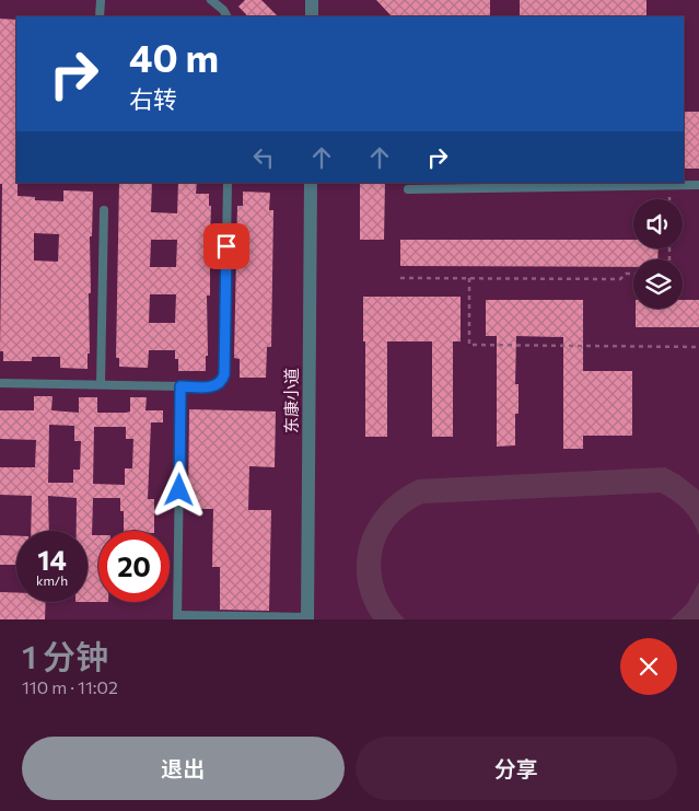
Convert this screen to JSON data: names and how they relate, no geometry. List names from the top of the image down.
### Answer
{
  "streets": {
    "street": ["东康小道"]
  },
  "page": {
    "turn": ["40 m", "右转"],
    "speed": "14 km/h",
    "limit": "20",
    "heading": ["1 分钟", "110 m · 11:02"],
    "buttons": ["退出", "分享"]
  }
}
